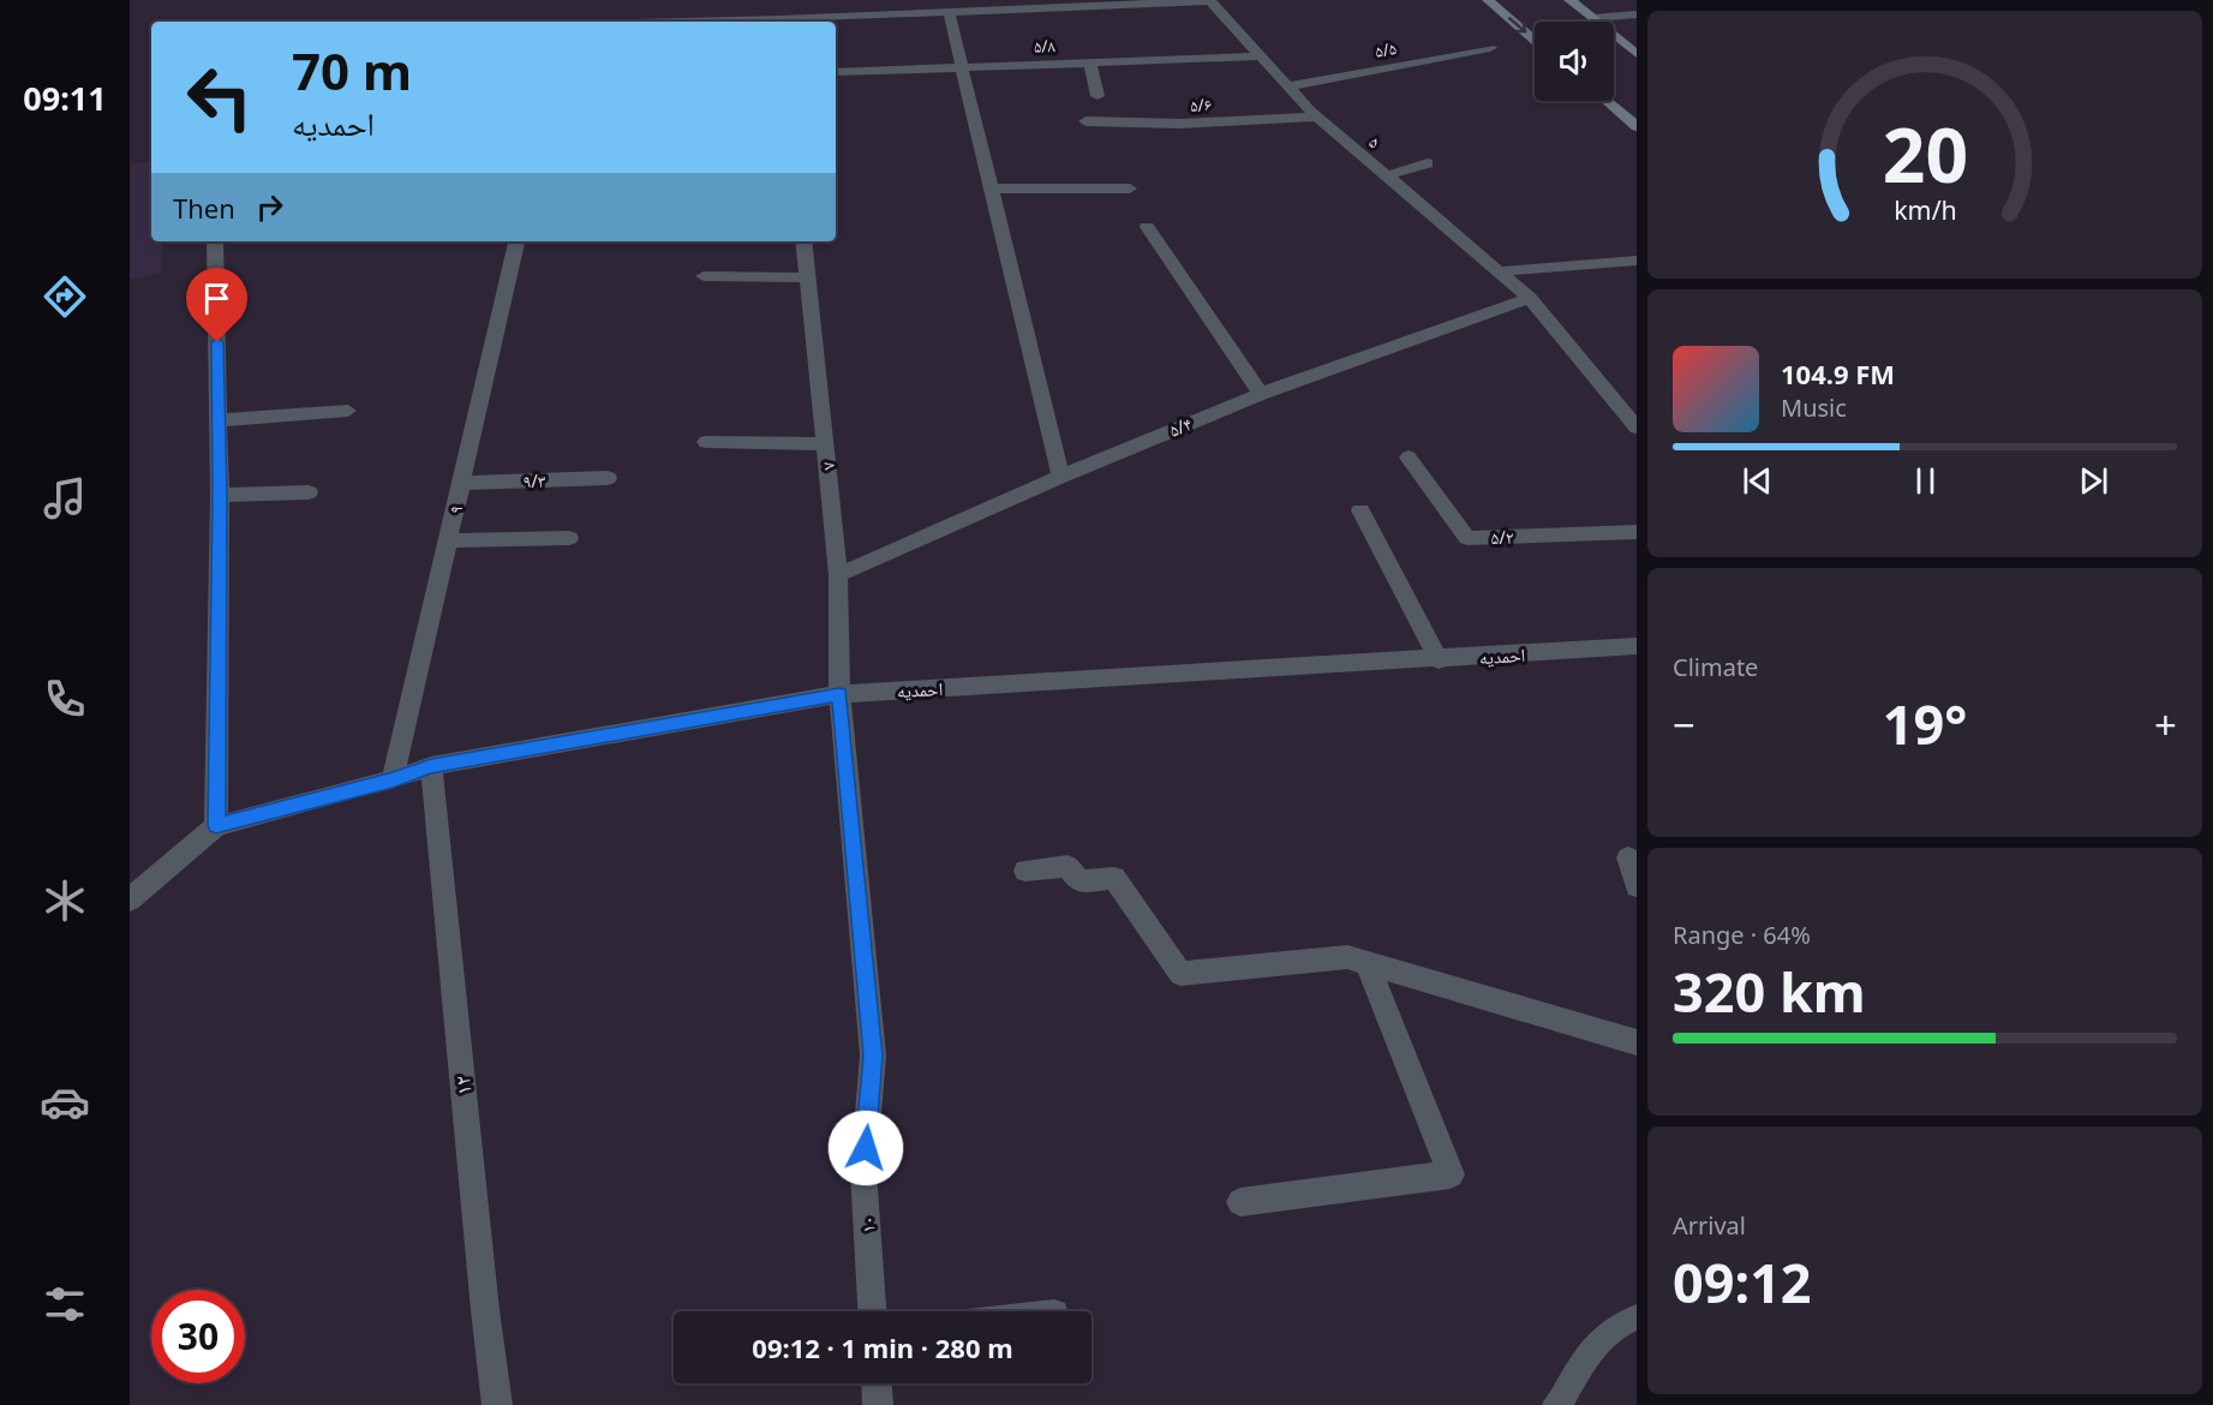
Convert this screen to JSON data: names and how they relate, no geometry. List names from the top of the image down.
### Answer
{
  "streets": {
    "street": [
      "۵/۸",
      "۵/۵",
      "۵/۶",
      "۵",
      "۵/۴",
      "۷",
      "۹/۳",
      "۹",
      "۵/۲",
      "احمدیه",
      "۱۲",
      "۱۰"
    ]
  },
  "crossings": [
    ["۵/۸", "۵"],
    ["۵/۵", "۵"],
    ["۵/۶", "۵"],
    ["۵", "۵/۴"],
    ["۵/۴", "۷"],
    ["۷", "احمدیه"],
    ["۷", "۱۰"],
    ["۹/۳", "۹"],
    ["۹", "احمدیه"],
    ["احمدیه", "۱۲"],
    ["احمدیه", "۱۰"]
  ],
  "page": {
    "tabs": "09:11",
    "turn": ["70 m", "احمدیه"],
    "then": "Then",
    "song": ["104.9 FM", "Music"],
    "tile": [
      "Climate",
      ["Range · 64%", "320 km"],
      ["Arrival", "09:12"]
    ],
    "heat": ["−", "19°", "+"],
    "limit": "30",
    "trip": "09:12 · 1 min · 280 m",
    "gauge": ["20", "km/h"]
  }
}
